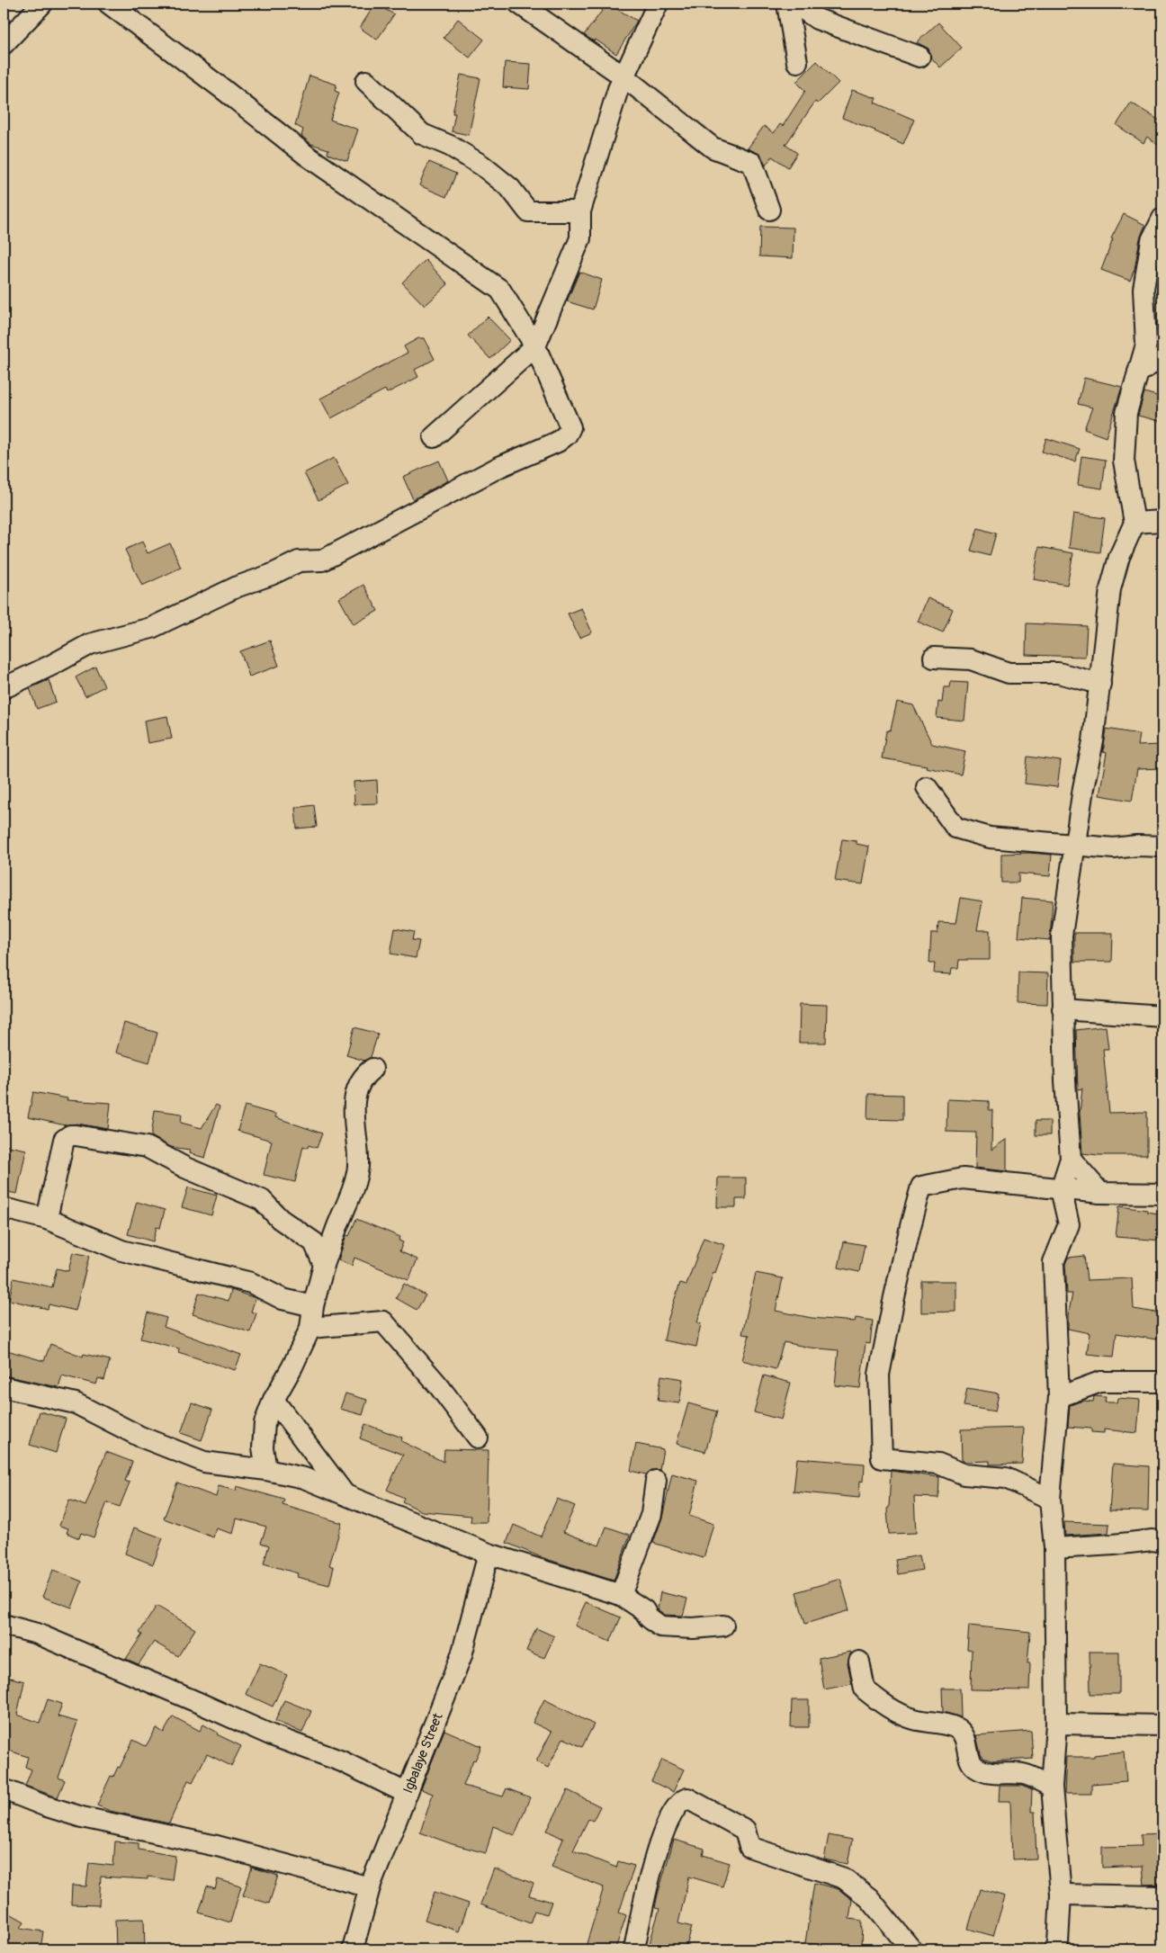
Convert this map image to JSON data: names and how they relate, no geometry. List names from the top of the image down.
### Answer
{
  "streets": {
    "street": ["Igbalaye Street"]
  }
}
